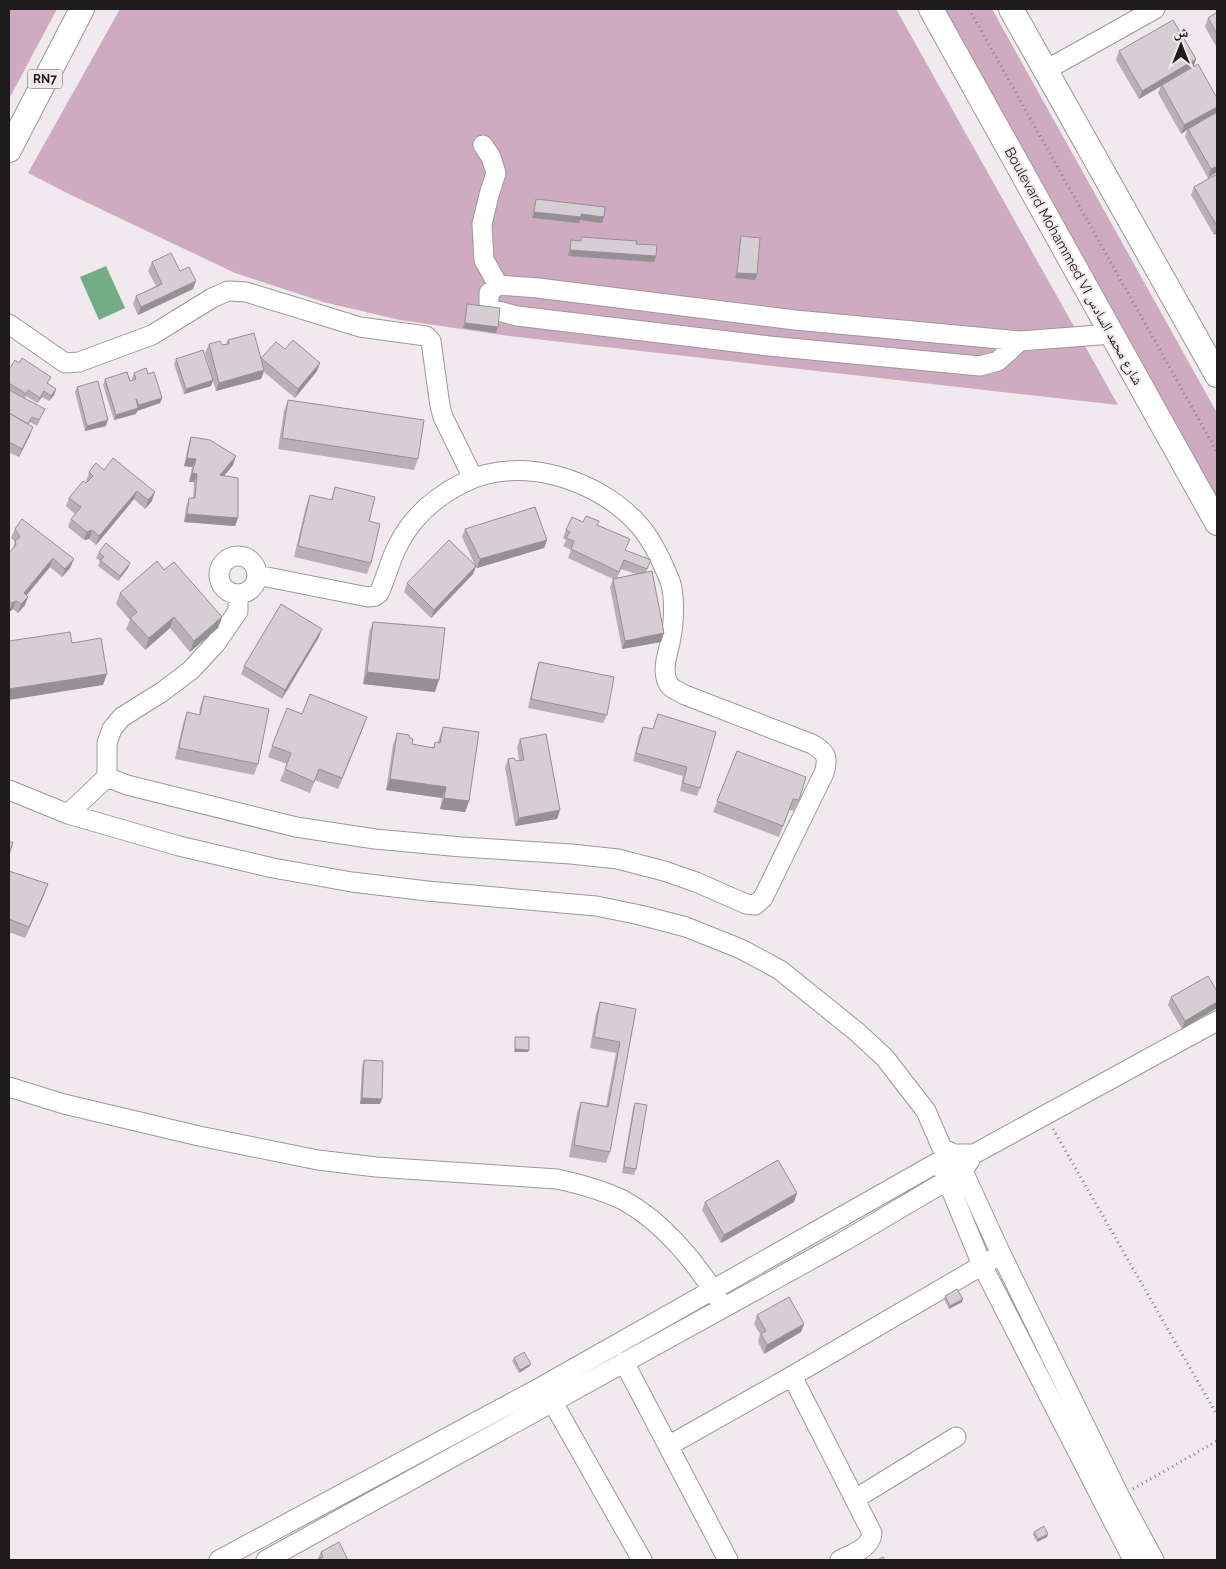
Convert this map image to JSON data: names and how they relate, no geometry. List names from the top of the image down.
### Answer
{
  "streets": {
    "main road": ["RN7", "Boulevard Mohammed VI شارع محمد السادس"]
  },
  "north": "top"
}
